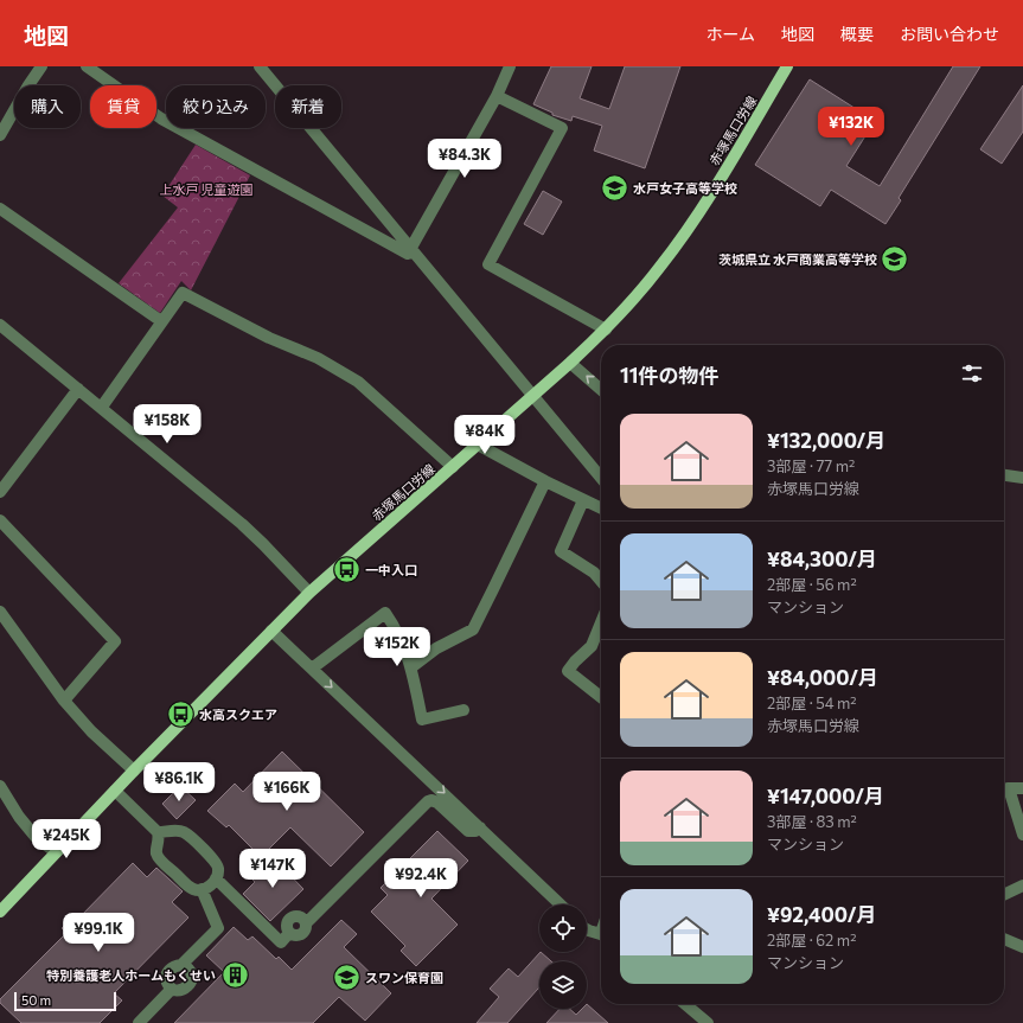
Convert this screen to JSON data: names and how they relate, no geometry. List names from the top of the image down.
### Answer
{
  "streets": {
    "main road": ["赤塚馬口労線"]
  },
  "parks": ["上水戸 児童遊園"],
  "places": {
    "school or university": ["水戸女子高等学校", "茨城県立 水戸商業高等学校", "スワン保育園"],
    "bus stop": ["一中入口", "水高スクエア"],
    "building": ["特別養護老人ホームもくせい"]
  },
  "scale_bar": "50 m",
  "page": {
    "header": "地図",
    "nav": [
      "ホーム",
      "地図",
      "概要",
      "お問い合わせ"
    ],
    "chip": [
      "購入",
      "賃貸",
      "絞り込み",
      "新着"
    ],
    "price": [
      "¥132K",
      "¥84.3K",
      "¥158K",
      "¥84K",
      "¥152K",
      "¥86.1K",
      "¥166K",
      "¥245K",
      "¥147K",
      "¥92.4K",
      "¥99.1K"
    ],
    "heading": "11件の物件",
    "list": [
      {
        "name": "¥132,000/月",
        "note": "3部屋 · 77 m² · 赤塚馬口労線"
      },
      {
        "name": "¥84,300/月",
        "note": "2部屋 · 56 m² · マンション"
      },
      {
        "name": "¥84,000/月",
        "note": "2部屋 · 54 m² · 赤塚馬口労線"
      },
      {
        "name": "¥147,000/月",
        "note": "3部屋 · 83 m² · マンション"
      },
      {
        "name": "¥92,400/月",
        "note": "2部屋 · 62 m² · マンション"
      }
    ],
    "scale": "50 m"
  }
}
